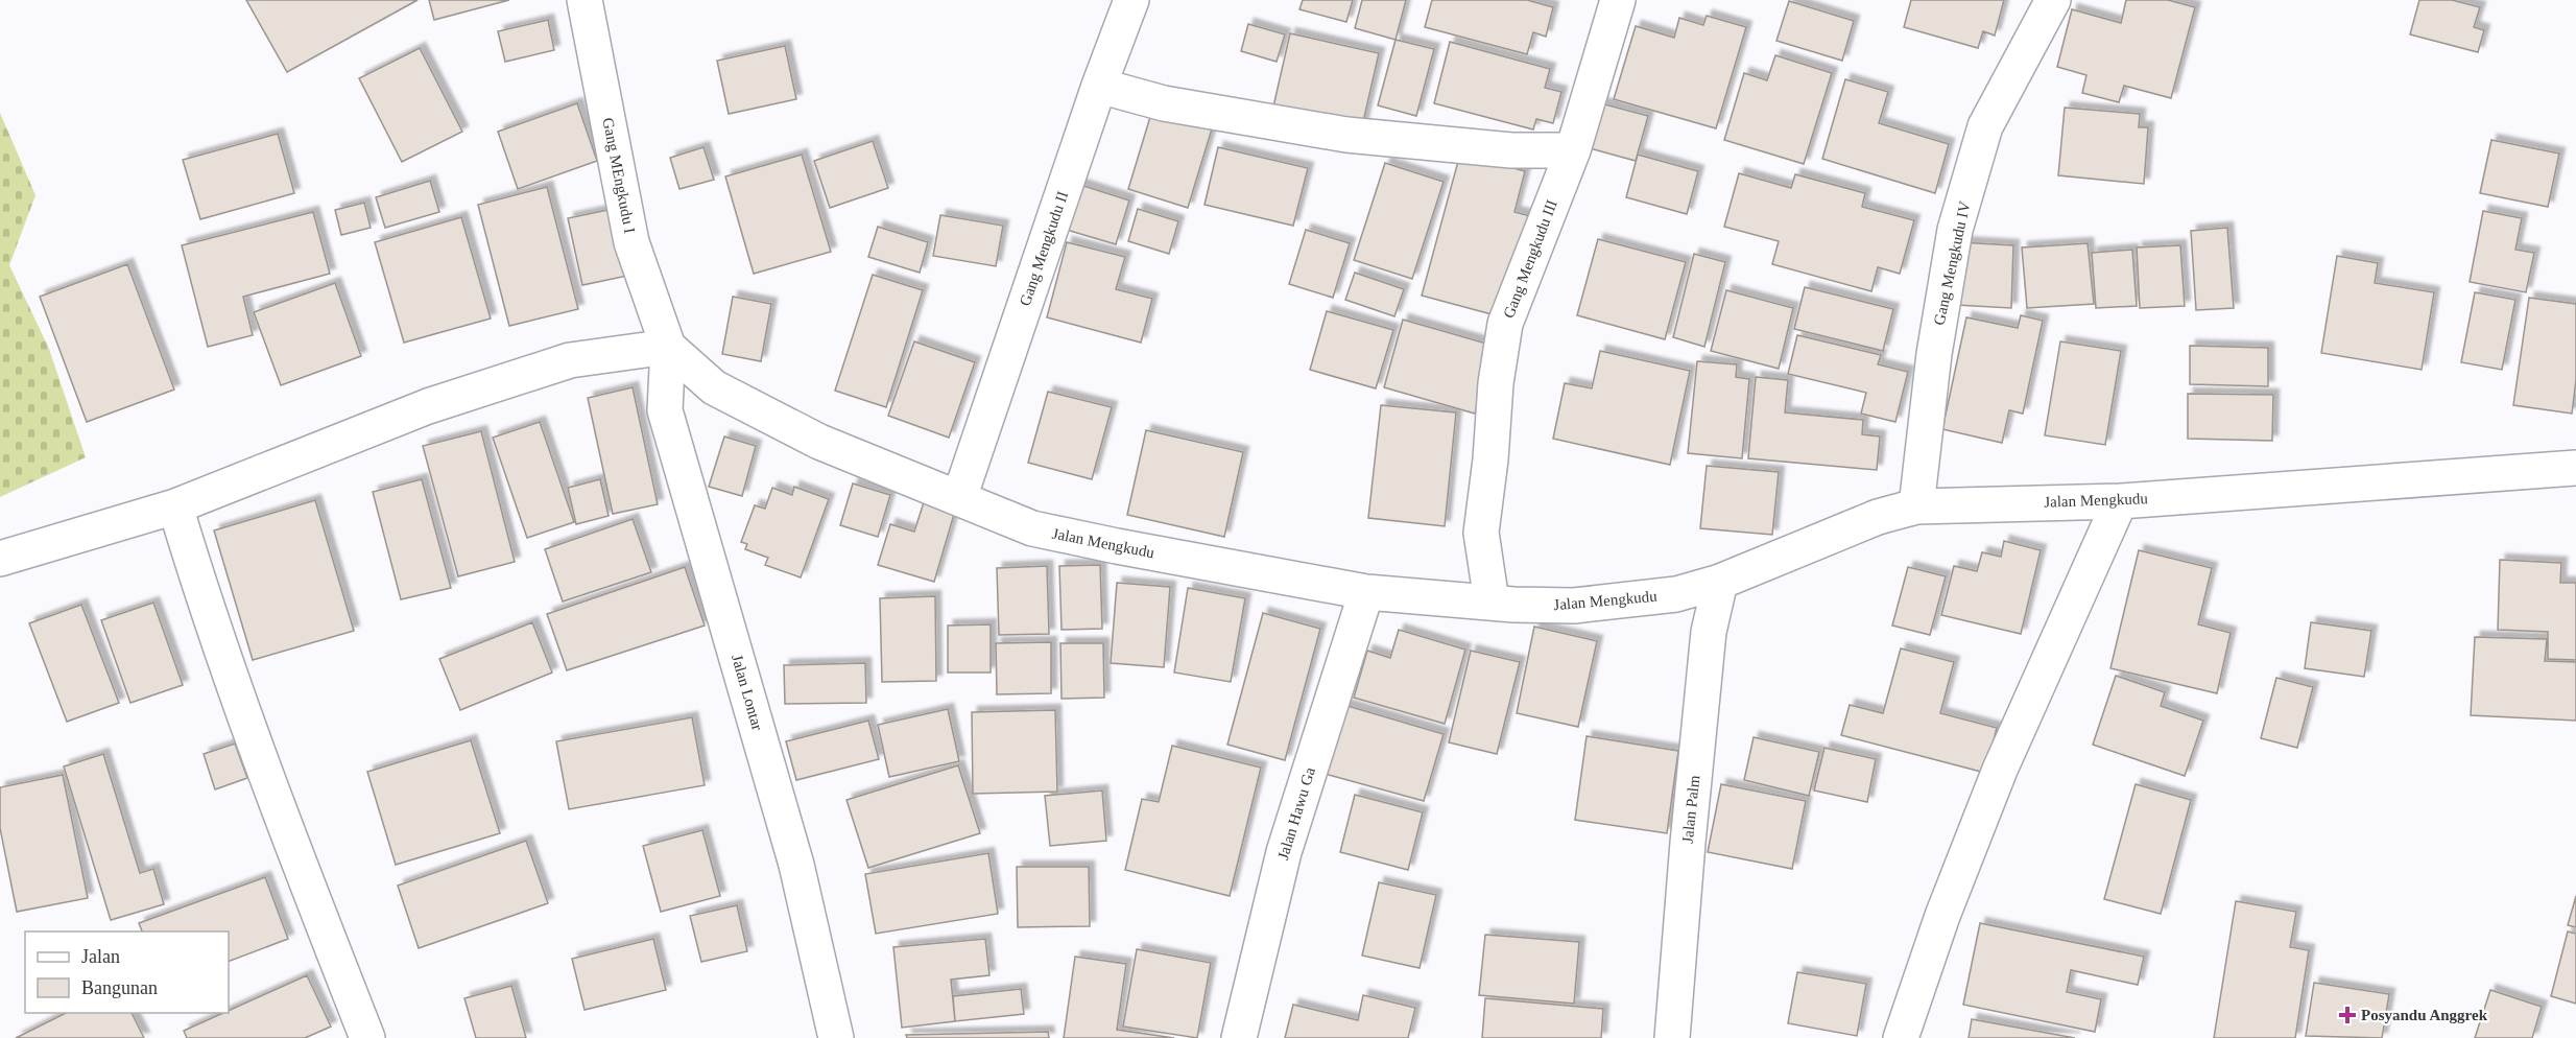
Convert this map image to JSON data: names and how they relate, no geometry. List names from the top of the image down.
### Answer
{
  "streets": {
    "street": [
      "Gang MEngkudu I",
      "Gang Mengkudu II",
      "Gang Mengkudu III",
      "Gang Mengkudu IV",
      "Jalan Mengkudu",
      "Jalan Lontar",
      "Jalan Palm",
      "Jalan Hawu Ga"
    ]
  },
  "crossings": [
    ["Gang MEngkudu I", "Jalan Mengkudu"],
    ["Gang MEngkudu I", "Jalan Lontar"],
    ["Gang Mengkudu II", "Jalan Mengkudu"],
    ["Gang Mengkudu III", "Jalan Mengkudu"],
    ["Gang Mengkudu IV", "Jalan Mengkudu"],
    ["Jalan Mengkudu", "Jalan Lontar"],
    ["Jalan Mengkudu", "Jalan Palm"],
    ["Jalan Mengkudu", "Jalan Hawu Ga"]
  ],
  "places": {
    "health": ["Posyandu Anggrek"]
  },
  "legend": ["Jalan", "Bangunan"]
}
